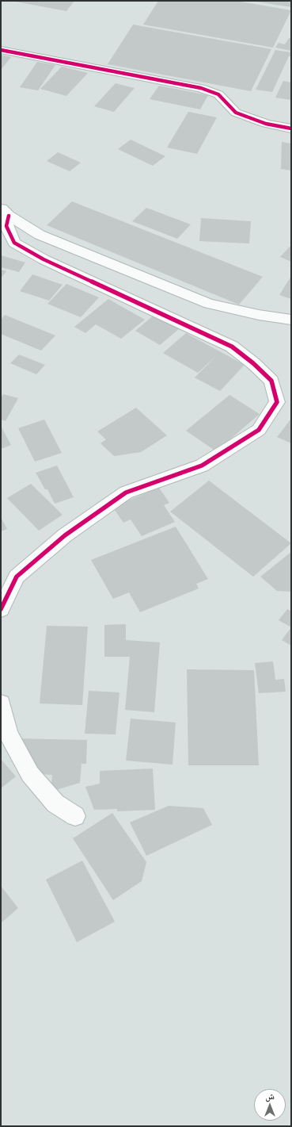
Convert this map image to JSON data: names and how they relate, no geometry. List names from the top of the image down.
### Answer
{
  "north": "top"
}
